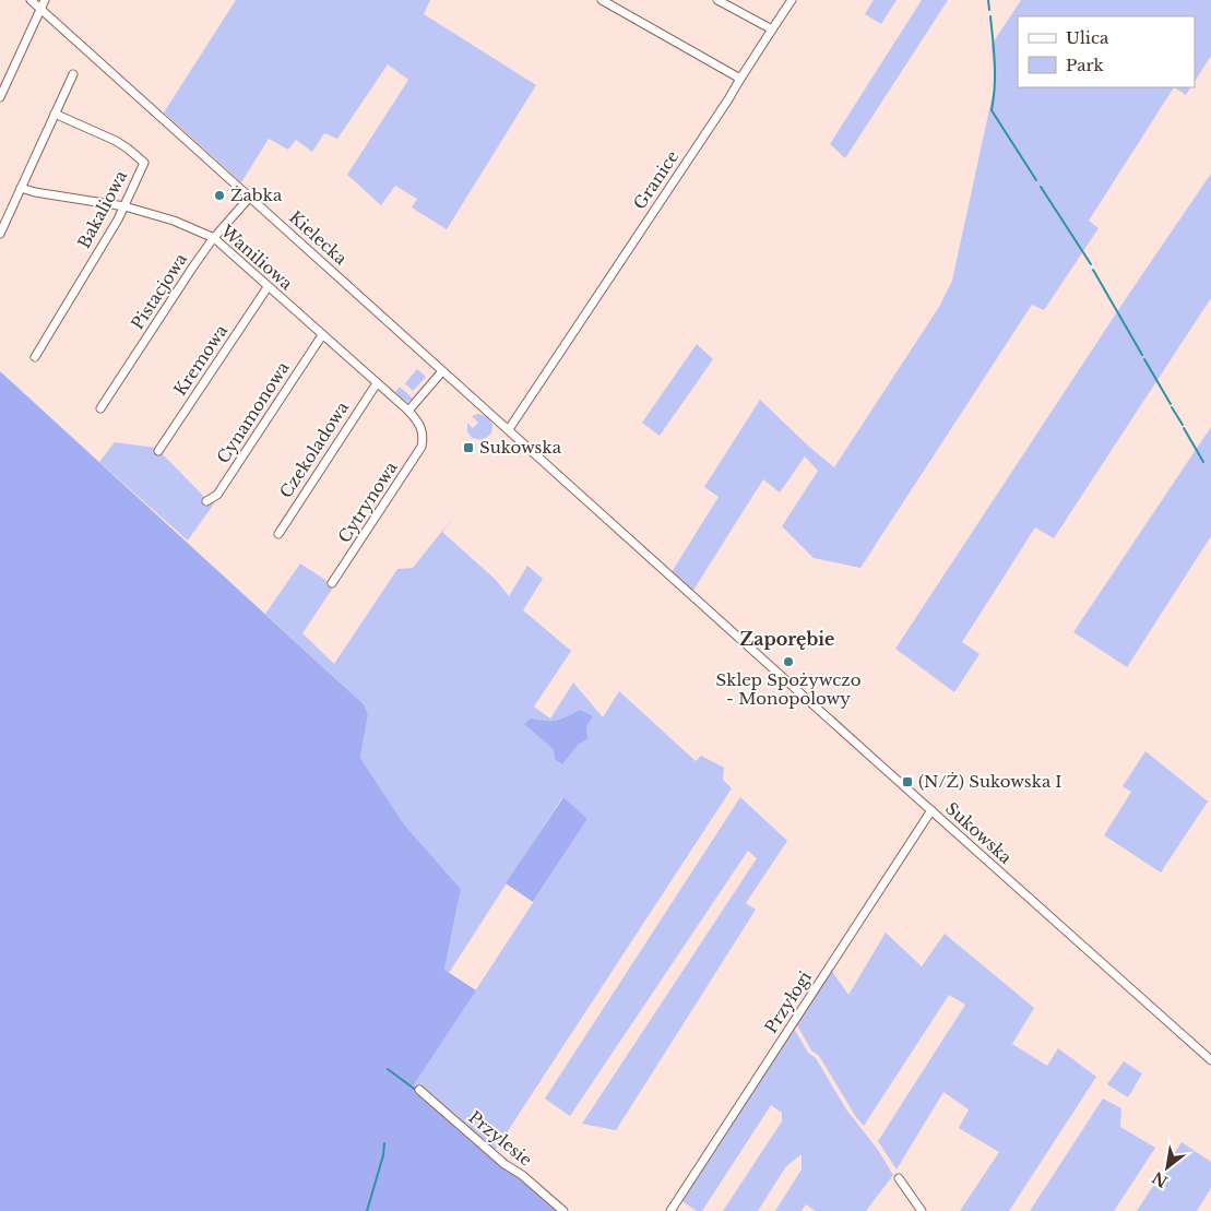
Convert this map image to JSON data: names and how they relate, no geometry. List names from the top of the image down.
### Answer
{
  "streets": {
    "street": [
      "Granice",
      "Bakaliowa",
      "Kielecka",
      "Waniliowa",
      "Pistacjowa",
      "Kremowa",
      "Cynamonowa",
      "Czekoladowa",
      "Cytrynowa",
      "Sukowska",
      "Przyłogi",
      "Przylesie"
    ]
  },
  "crossings": [
    ["Granice", "Kielecka"],
    ["Granice", "Sukowska"],
    ["Bakaliowa", "Waniliowa"],
    ["Kielecka", "Pistacjowa"],
    ["Kielecka", "Sukowska"],
    ["Waniliowa", "Pistacjowa"],
    ["Waniliowa", "Kremowa"],
    ["Waniliowa", "Cynamonowa"],
    ["Waniliowa", "Czekoladowa"],
    ["Waniliowa", "Cytrynowa"],
    ["Sukowska", "Przyłogi"]
  ],
  "districts": ["Zaporębie"],
  "places": {
    "other": ["Żabka", "Sklep Spożywczo - Monopolowy"],
    "transit": ["Sukowska", "(N/Ż) Sukowska I"]
  },
  "legend": ["Ulica", "Park"],
  "north": "bottom left"
}
